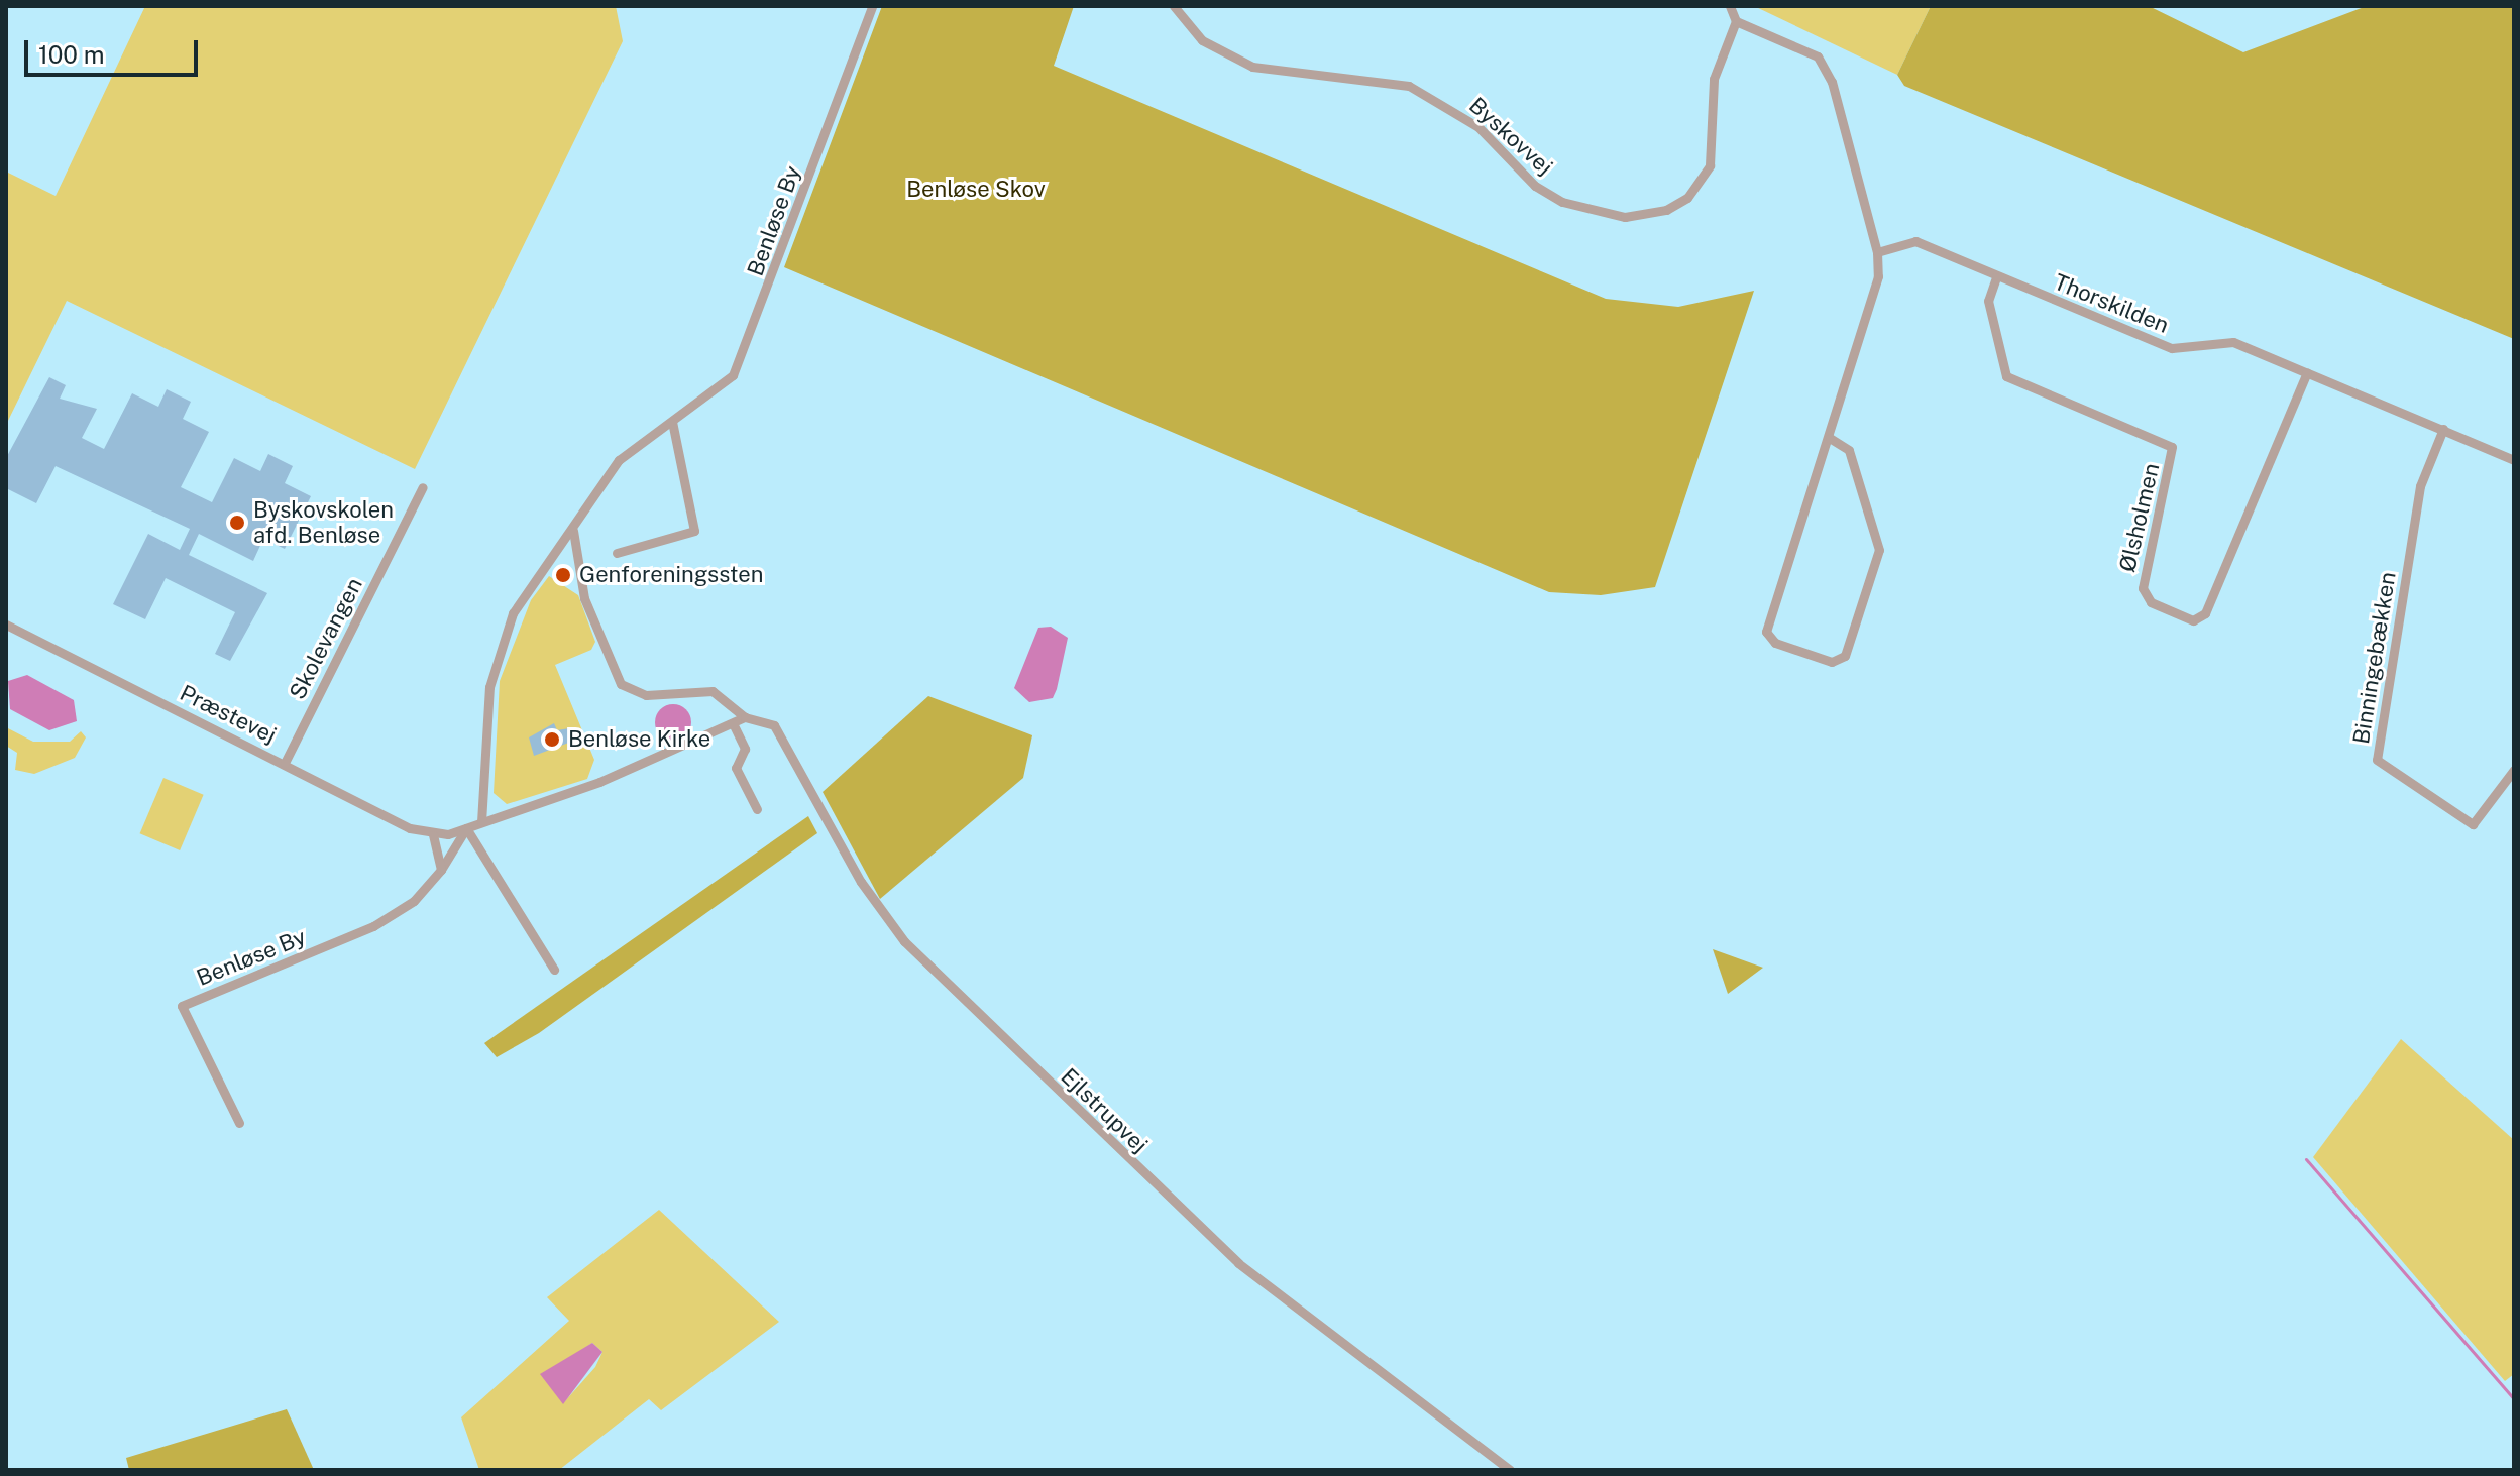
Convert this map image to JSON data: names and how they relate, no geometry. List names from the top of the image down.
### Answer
{
  "streets": {
    "street": [
      "Byskovvej",
      "Benløse By",
      "Thorskilden",
      "Ølsholmen",
      "Skolevangen",
      "Binningebækken",
      "Præstevej",
      "Ejlstrupvej"
    ]
  },
  "crossings": [
    ["Thorskilden", "Ølsholmen"],
    ["Thorskilden", "Binningebækken"],
    ["Skolevangen", "Præstevej"]
  ],
  "parks": ["Benløse Skov"],
  "places": ["Byskovskolen afd. Benløse", "Genforeningssten", "Benløse Kirke"],
  "scale_bar": "100 m"
}
